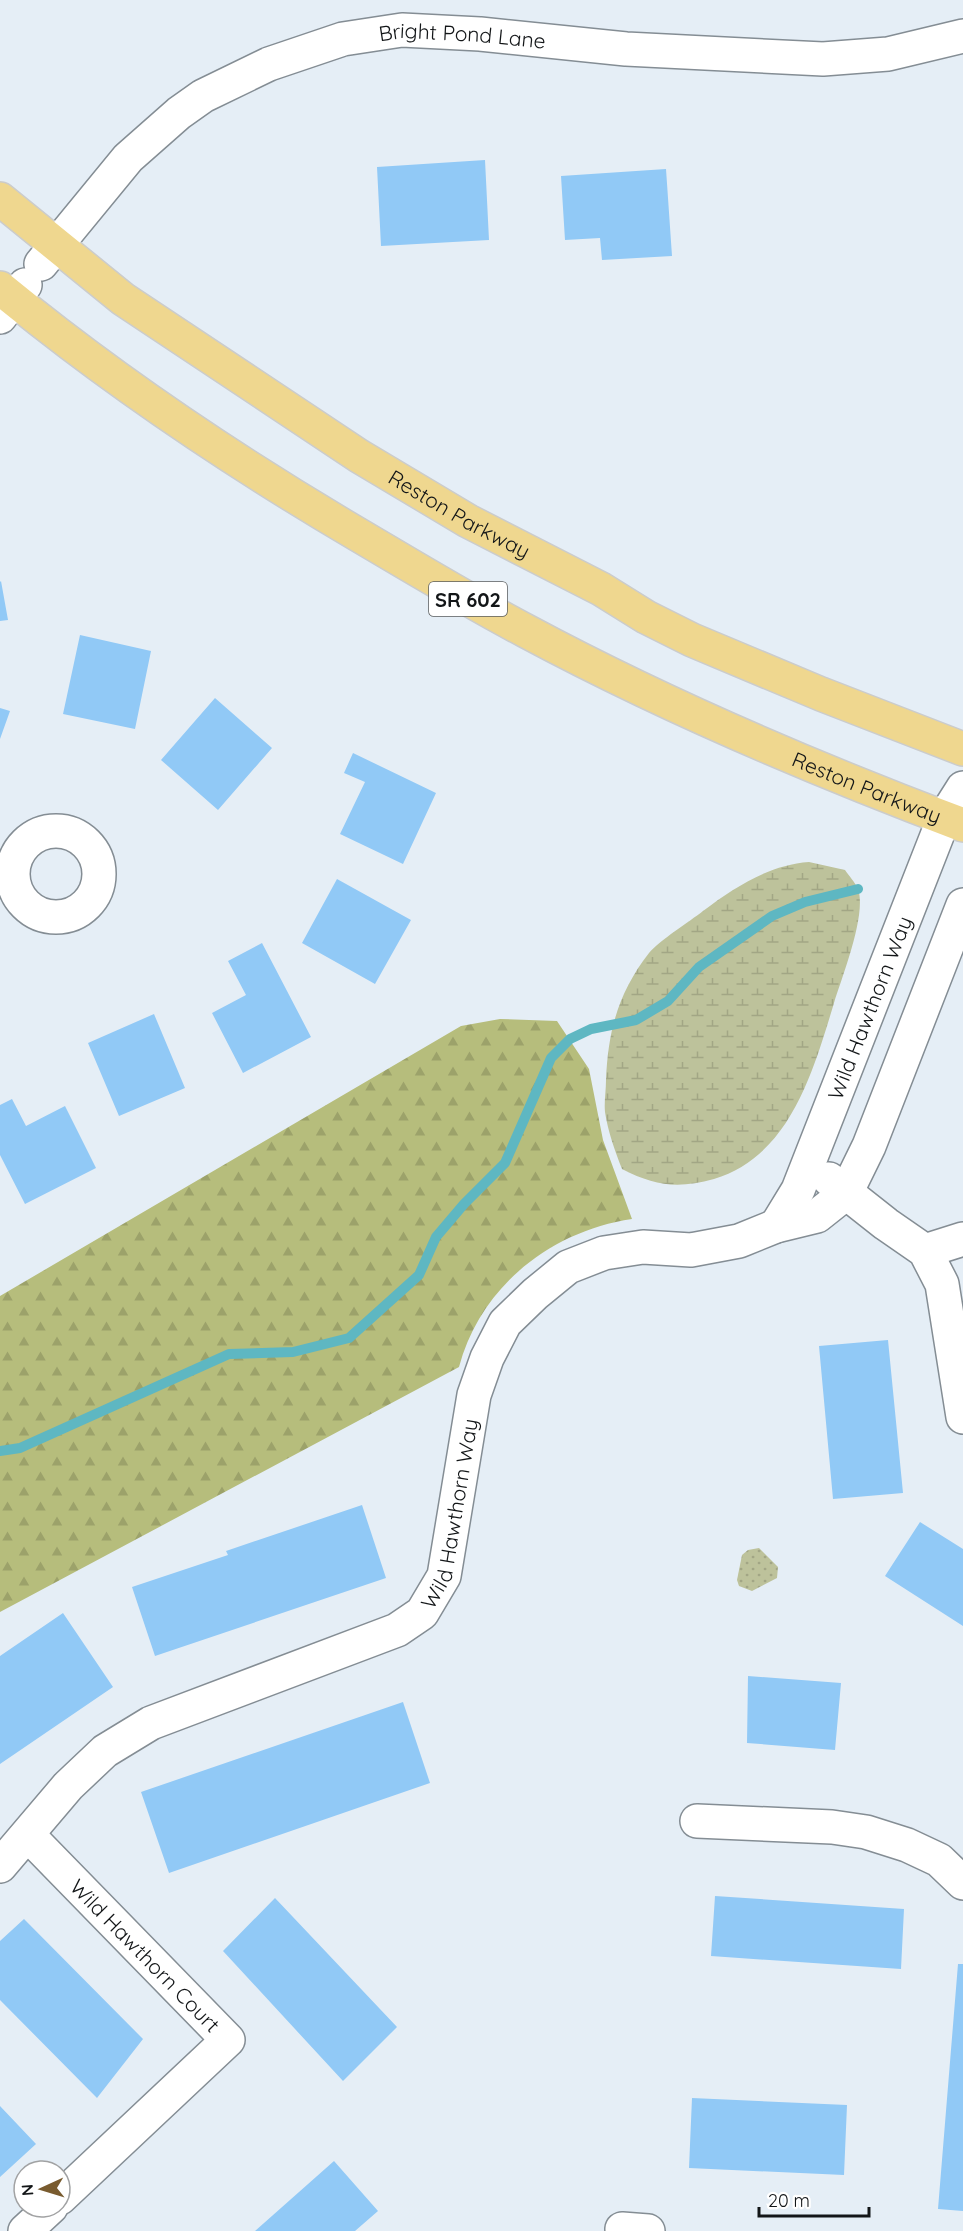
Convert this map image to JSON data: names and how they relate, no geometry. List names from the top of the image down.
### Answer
{
  "streets": {
    "main road": ["Reston Parkway", "SR 602"],
    "street": ["Bright Pond Lane", "Wild Hawthorn Way", "Wild Hawthorn Court"]
  },
  "crossings": [
    ["Bright Pond Lane", "Reston Parkway"],
    ["Reston Parkway", "Wild Hawthorn Way"],
    ["Wild Hawthorn Way", "Wild Hawthorn Court"]
  ],
  "scale_bar": "20 m",
  "north": "left"
}
